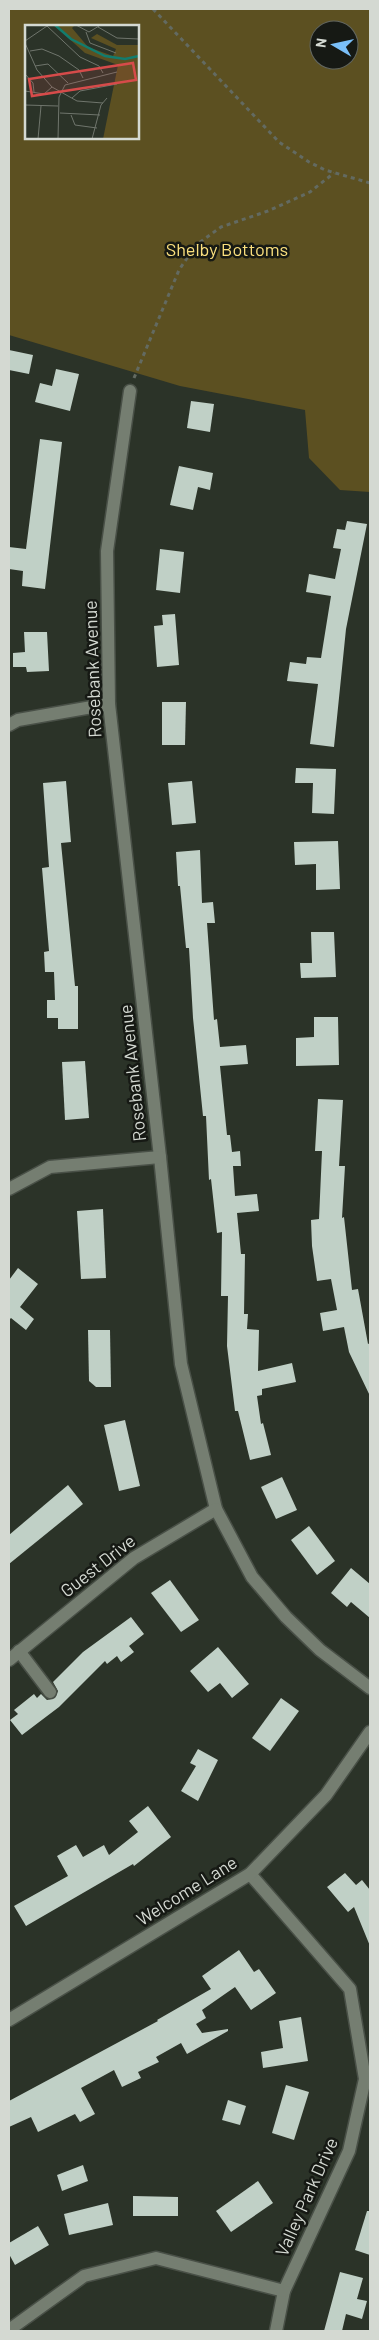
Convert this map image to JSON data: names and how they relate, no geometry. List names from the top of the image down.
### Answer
{
  "streets": {
    "street": [
      "Rosebank Avenue",
      "Guest Drive",
      "Welcome Lane",
      "Valley Park Drive"
    ]
  },
  "crossings": [
    ["Rosebank Avenue", "Guest Drive"],
    ["Welcome Lane", "Valley Park Drive"]
  ],
  "parks": ["Shelby Bottoms"],
  "north": "left"
}
